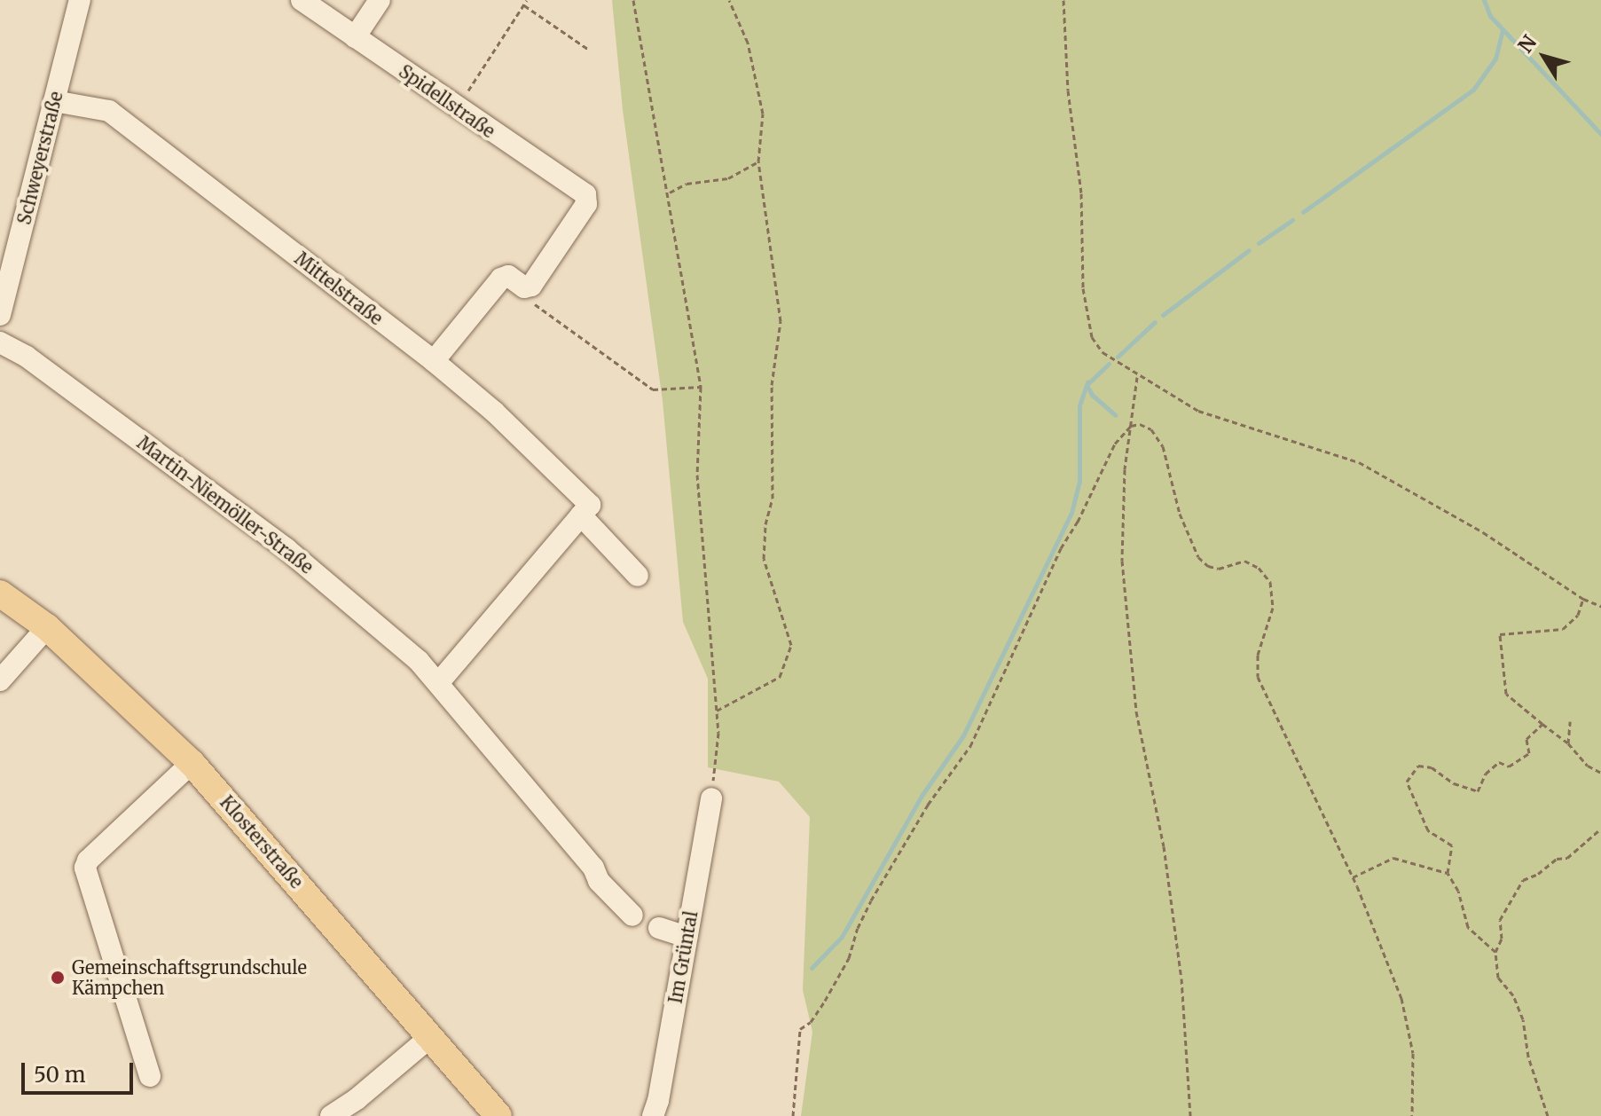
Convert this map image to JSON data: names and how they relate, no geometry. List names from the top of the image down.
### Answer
{
  "streets": {
    "main road": ["Klosterstraße"],
    "street": [
      "Spidellstraße",
      "Schweyerstraße",
      "Mittelstraße",
      "Martin-Niemöller-Straße",
      "Im Grüntal"
    ]
  },
  "crossings": [
    ["Schweyerstraße", "Mittelstraße"]
  ],
  "places": ["Gemeinschaftsgrundschule Kämpchen"],
  "scale_bar": "50 m",
  "north": "top left"
}
